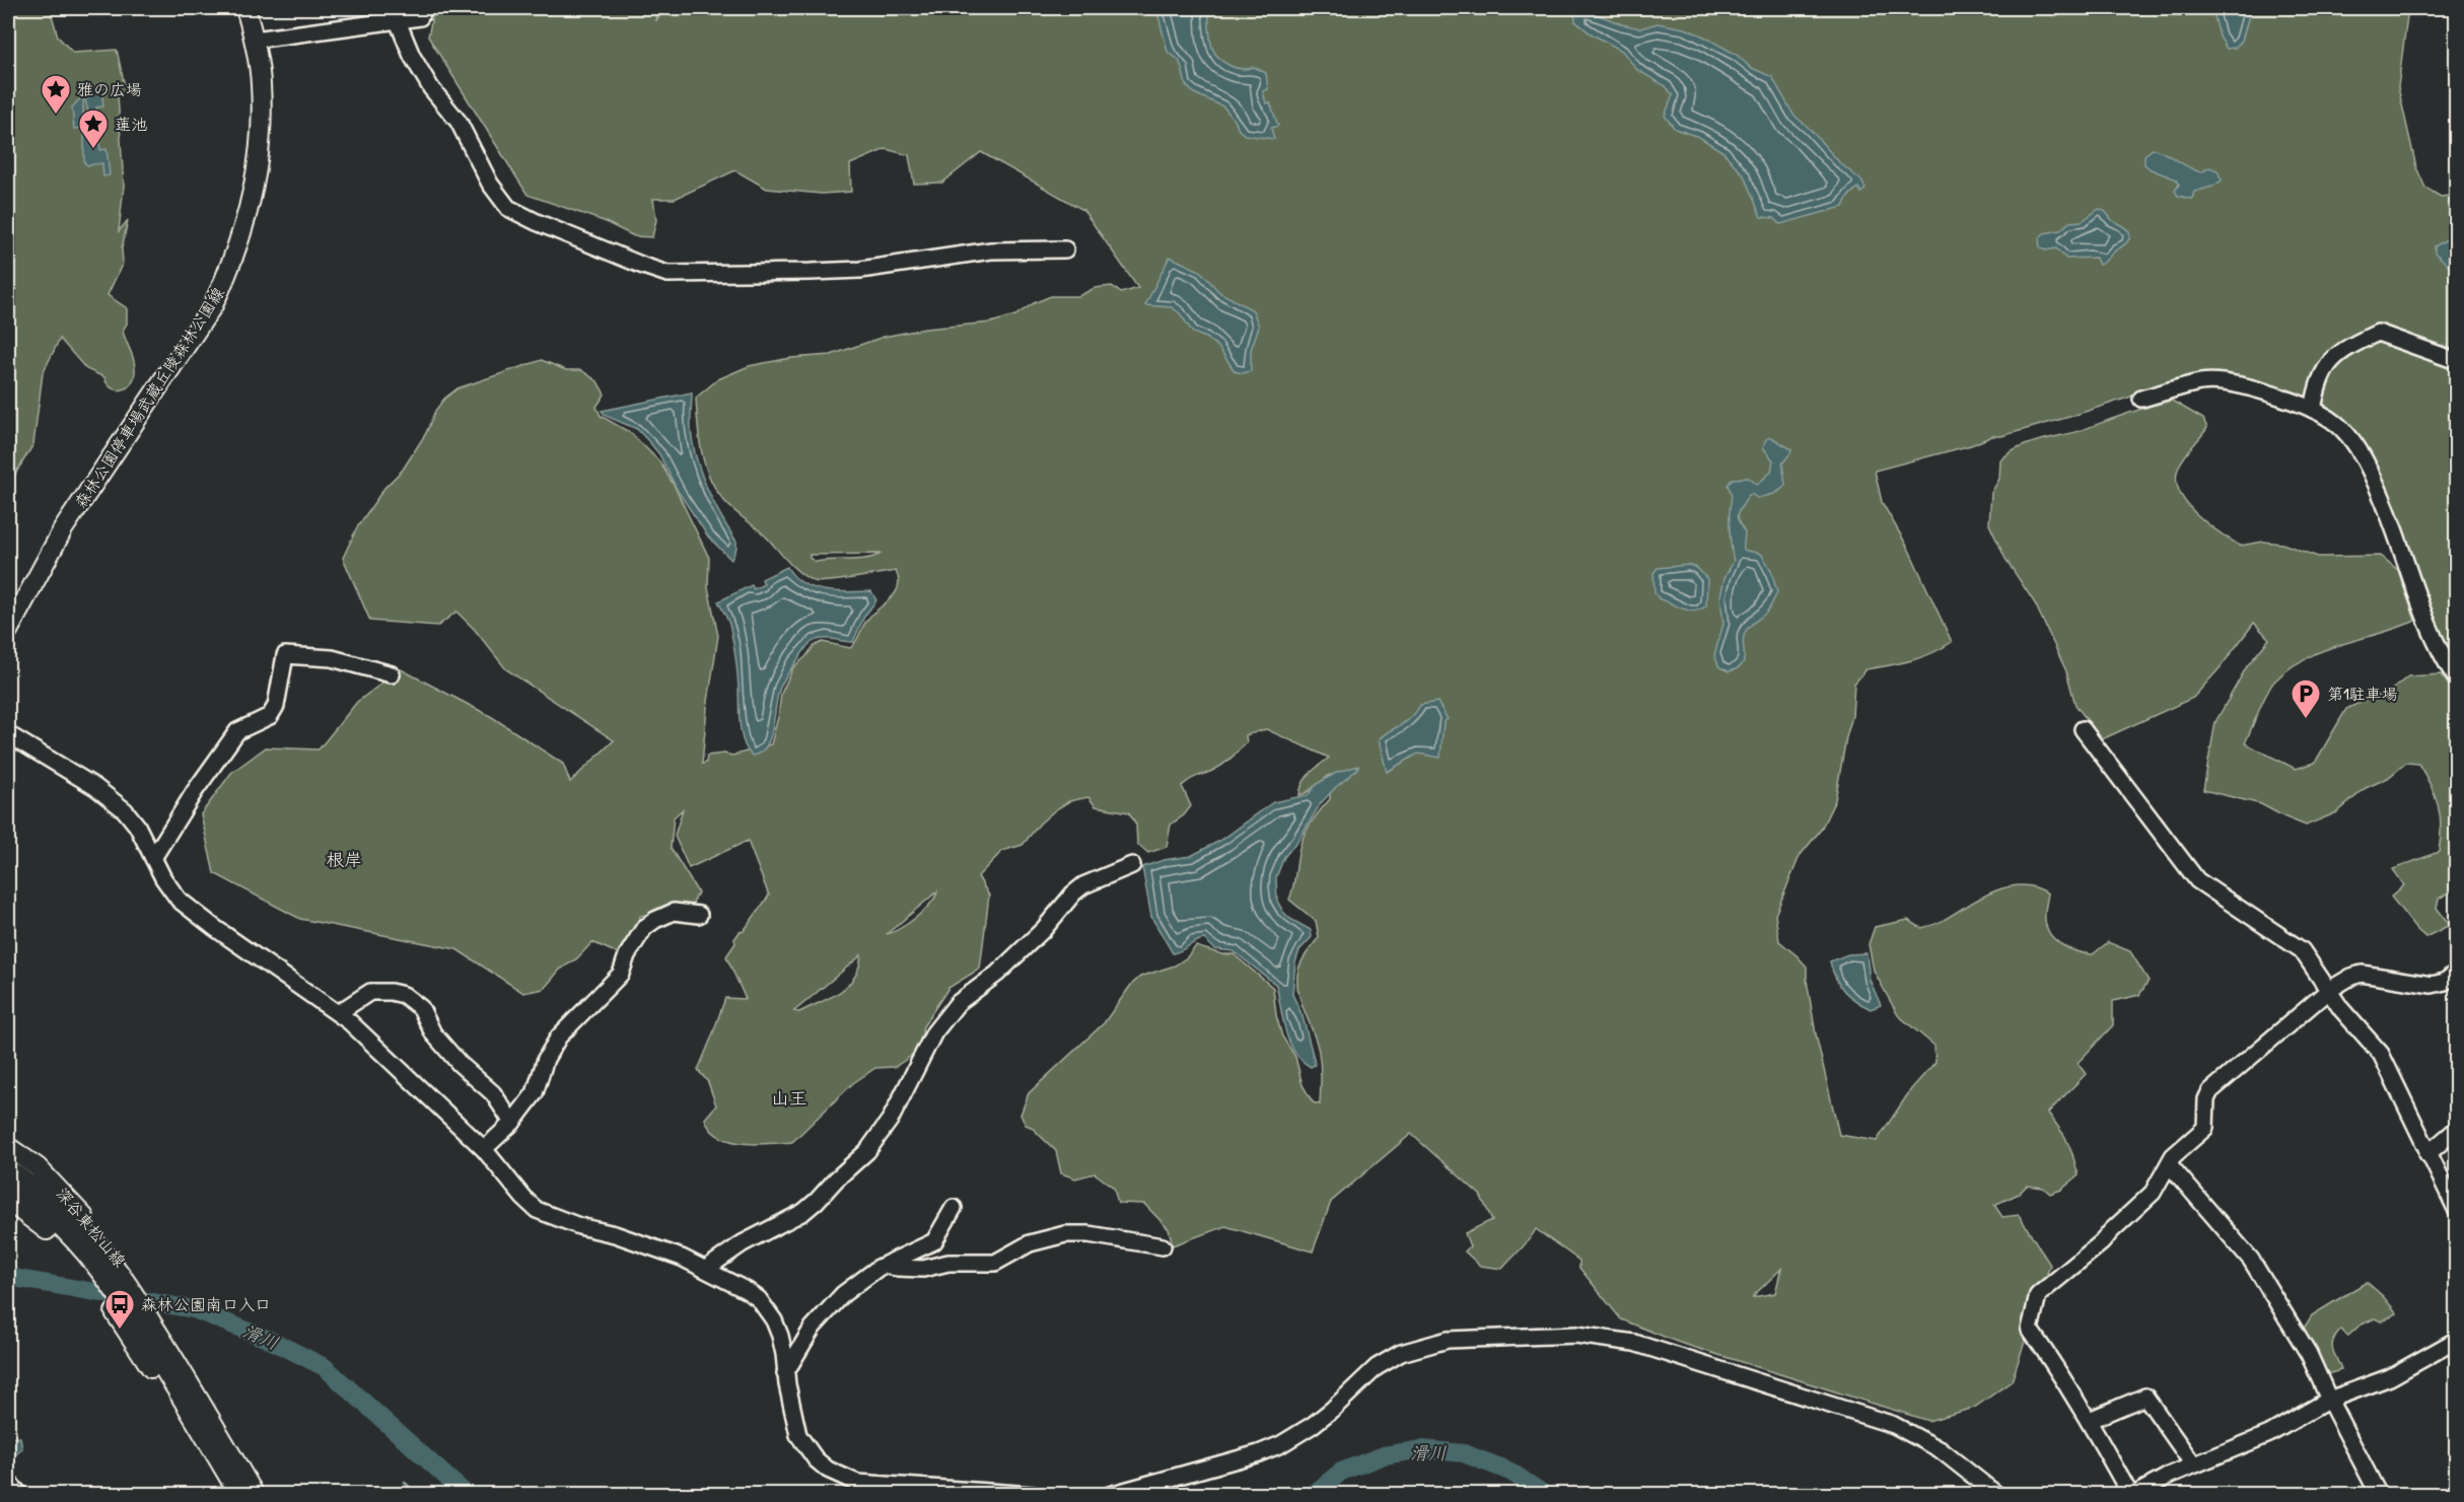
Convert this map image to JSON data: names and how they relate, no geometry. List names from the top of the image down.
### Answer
{
  "streets": {
    "main road": ["森林公園停車場武蔵丘陵森林公園線", "深谷東松山線"]
  },
  "districts": ["根岸", "山王"],
  "water": ["滑川"],
  "places": {
    "place": ["雅の広場", "蓮池"],
    "parking": ["第1駐車場"],
    "bus stop": ["森林公園南口入口"]
  }
}
